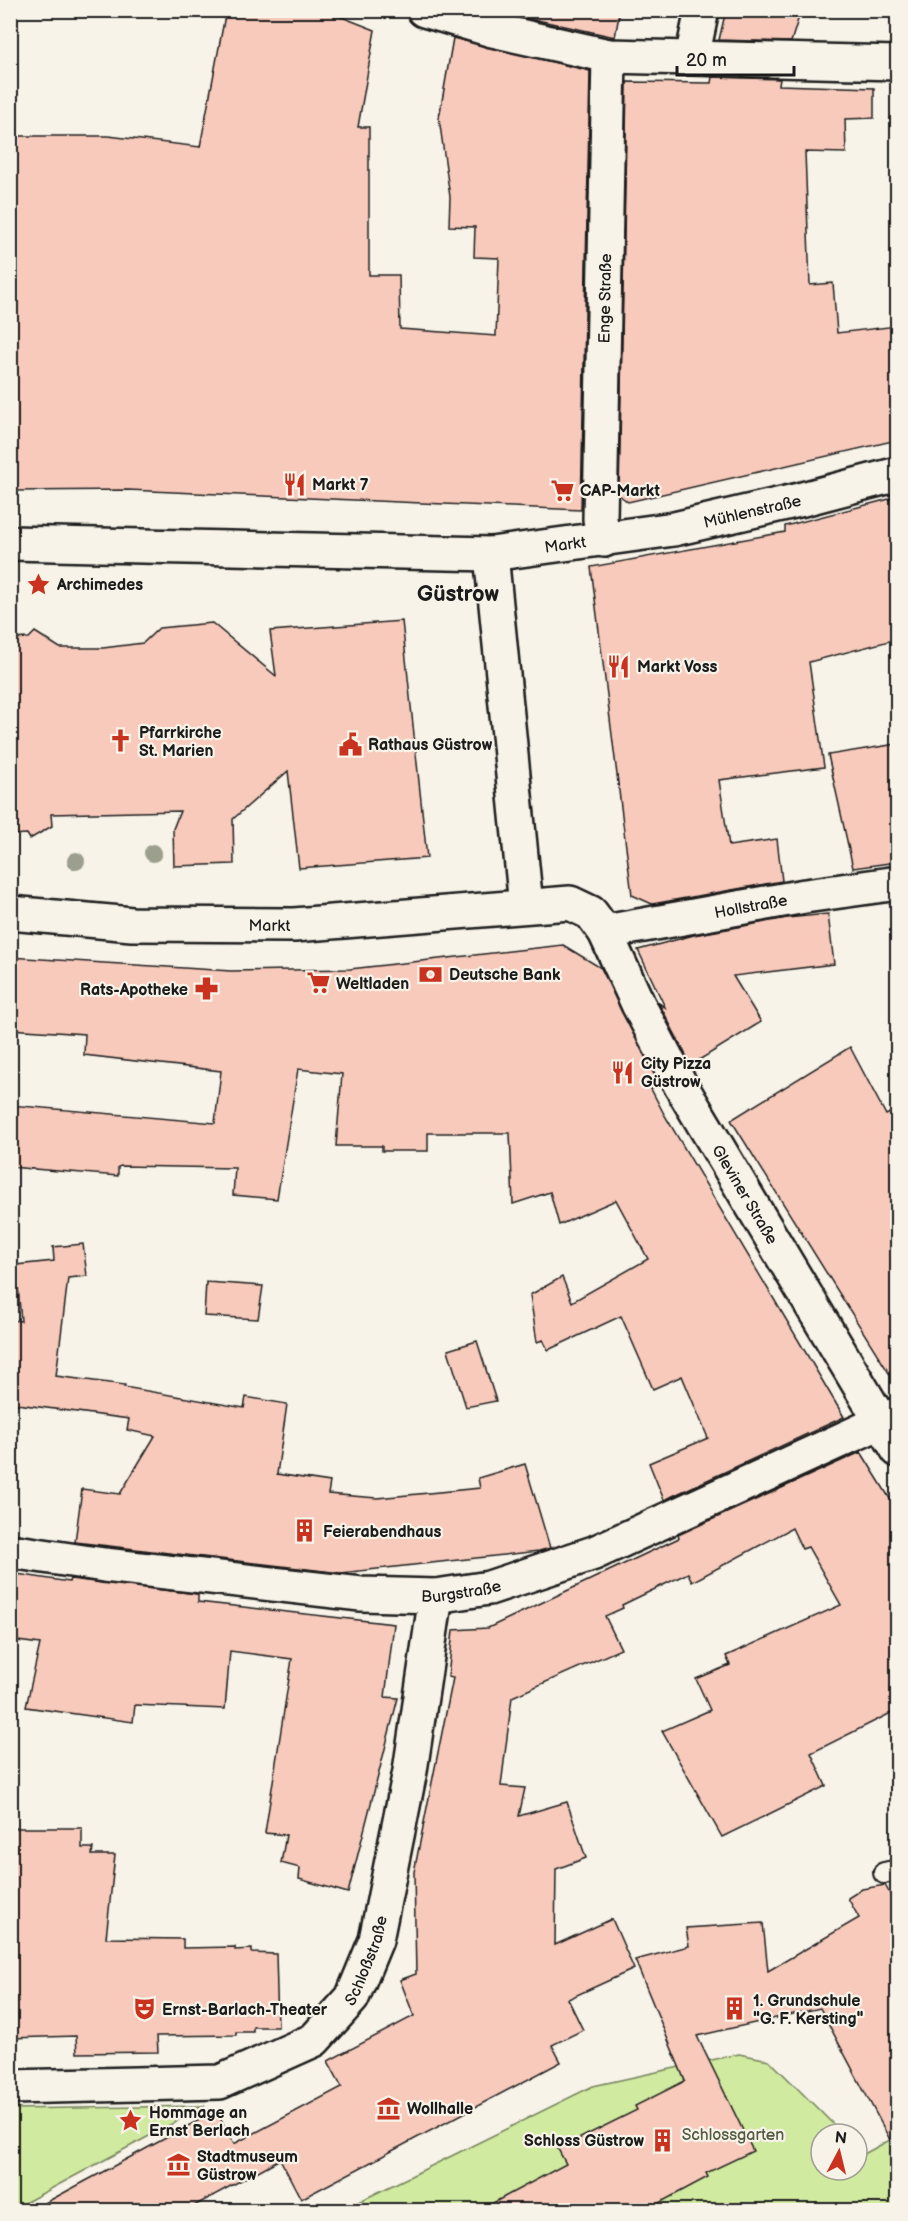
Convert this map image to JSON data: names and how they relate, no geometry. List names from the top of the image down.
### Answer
{
  "streets": {
    "street": [
      "Enge Straße",
      "Mühlenstraße",
      "Markt",
      "Hollstraße",
      "Gleviner Straße",
      "Burgstraße",
      "Schloßstraße"
    ]
  },
  "crossings": [
    ["Enge Straße", "Mühlenstraße"],
    ["Enge Straße", "Markt"],
    ["Mühlenstraße", "Markt"],
    ["Markt", "Hollstraße"],
    ["Markt", "Gleviner Straße"],
    ["Hollstraße", "Gleviner Straße"],
    ["Gleviner Straße", "Burgstraße"],
    ["Burgstraße", "Schloßstraße"]
  ],
  "districts": ["Güstrow"],
  "parks": ["Schlossgarten"],
  "places": {
    "restaurant": ["Markt 7", "Markt Voss", "City Pizza Güstrow"],
    "supermarket": ["CAP-Markt", "Weltladen"],
    "place": ["Archimedes", "Hommage an Ernst Berlach"],
    "church": ["Pfarrkirche St. Marien"],
    "public building": ["Rathaus Güstrow"],
    "bank": ["Deutsche Bank"],
    "pharmacy": ["Rats-Apotheke"],
    "building": ["Feierabendhaus", "1. Grundschule \"G. F. Kersting\"", "Schloss Güstrow"],
    "theatre": ["Ernst-Barlach-Theater"],
    "museum": ["Wollhalle", "Stadtmuseum Güstrow"]
  },
  "scale_bar": "20 m",
  "north": "top"
}
